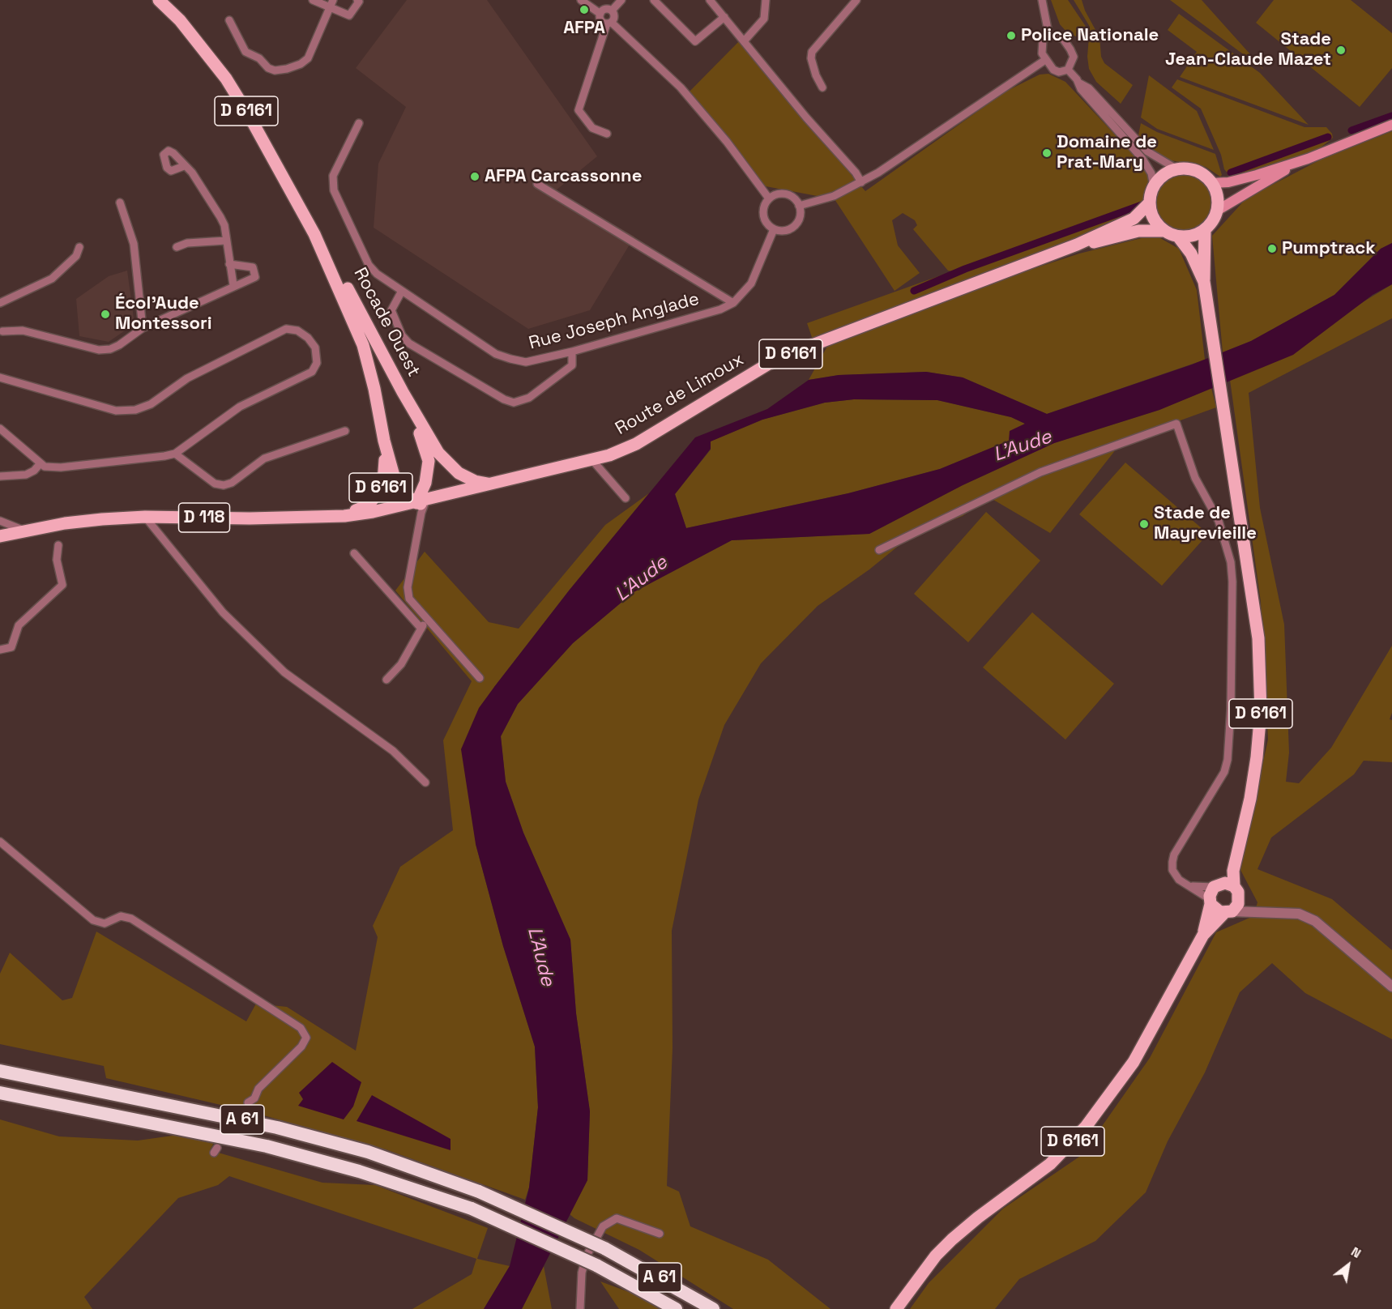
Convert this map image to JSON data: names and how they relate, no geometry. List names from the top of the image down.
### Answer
{
  "streets": {
    "highway": ["A 61"],
    "main road": [
      "D 6161",
      "Rocade Ouest",
      "Route de Limoux",
      "D 118"
    ],
    "street": ["Rue Joseph Anglade"]
  },
  "crossings": [
    ["D 6161", "Rocade Ouest"],
    ["D 6161", "Route de Limoux"],
    ["D 6161", "D 118"],
    ["Rocade Ouest", "D 118"]
  ],
  "water": ["L'Aude"],
  "places": [
    "AFPA",
    "Police Nationale",
    "Stade Jean-Claude Mazet",
    "Domaine de Prat-Mary",
    "AFPA Carcassonne",
    "Pumptrack",
    "Écol'Aude Montessori",
    "Stade de Mayrevieille"
  ],
  "north": "top right"
}
